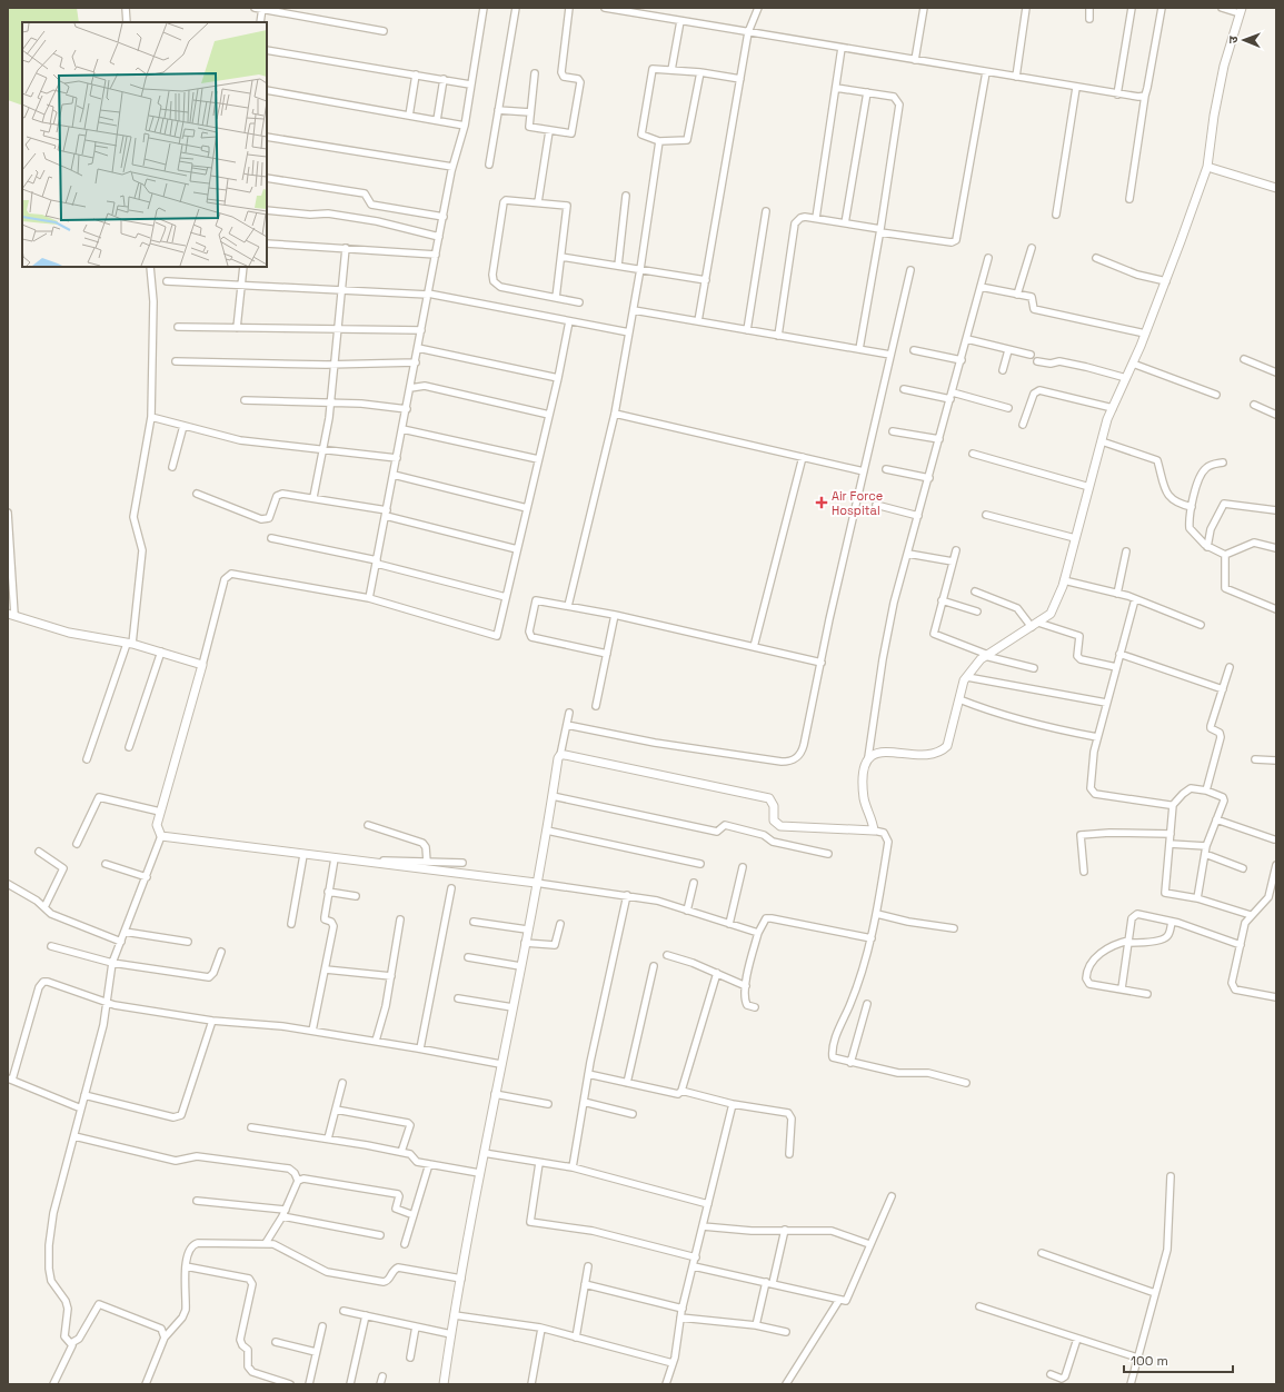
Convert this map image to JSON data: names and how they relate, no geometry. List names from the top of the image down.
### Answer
{
  "places": {
    "health": ["Air Force Hospital"]
  },
  "scale_bar": "100 m",
  "north": "left"
}
